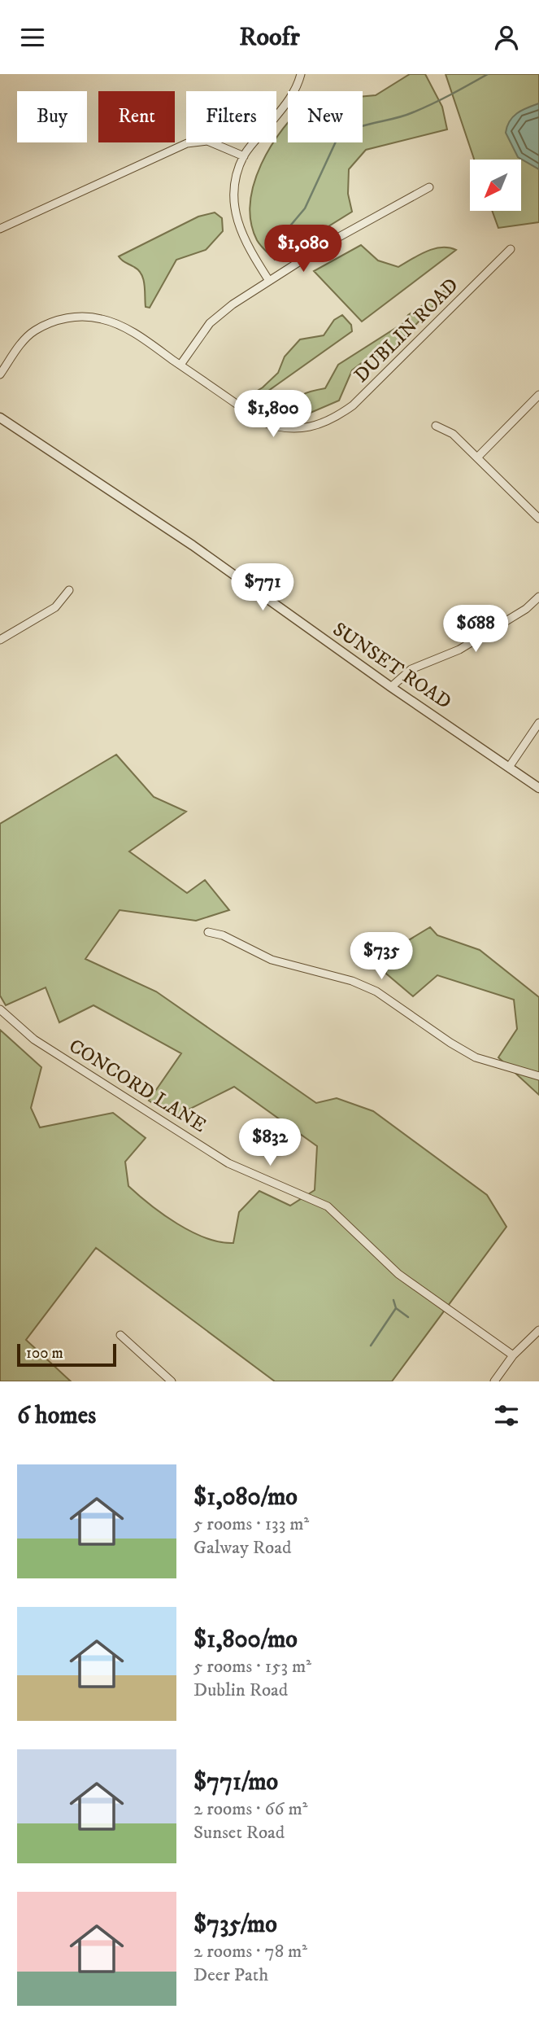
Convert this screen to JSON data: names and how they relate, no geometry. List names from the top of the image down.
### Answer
{
  "streets": {
    "street": ["DUBLIN ROAD", "SUNSET ROAD", "CONCORD LANE"]
  },
  "scale_bar": "100 m",
  "north": "bottom left",
  "page": {
    "header": "Roofr",
    "chip": [
      "Buy",
      "Rent",
      "Filters",
      "New"
    ],
    "price": [
      "$1,080",
      "$1,800",
      "$771",
      "$688",
      "$735",
      "$832"
    ],
    "scale": "100 m",
    "heading": "6 homes",
    "list": [
      {
        "name": "$1,080/mo",
        "note": "5 rooms · 133 m² · Galway Road"
      },
      {
        "name": "$1,800/mo",
        "note": "5 rooms · 153 m² · Dublin Road"
      },
      {
        "name": "$771/mo",
        "note": "2 rooms · 66 m² · Sunset Road"
      },
      {
        "name": "$735/mo",
        "note": "2 rooms · 78 m² · Deer Path"
      }
    ]
  }
}
